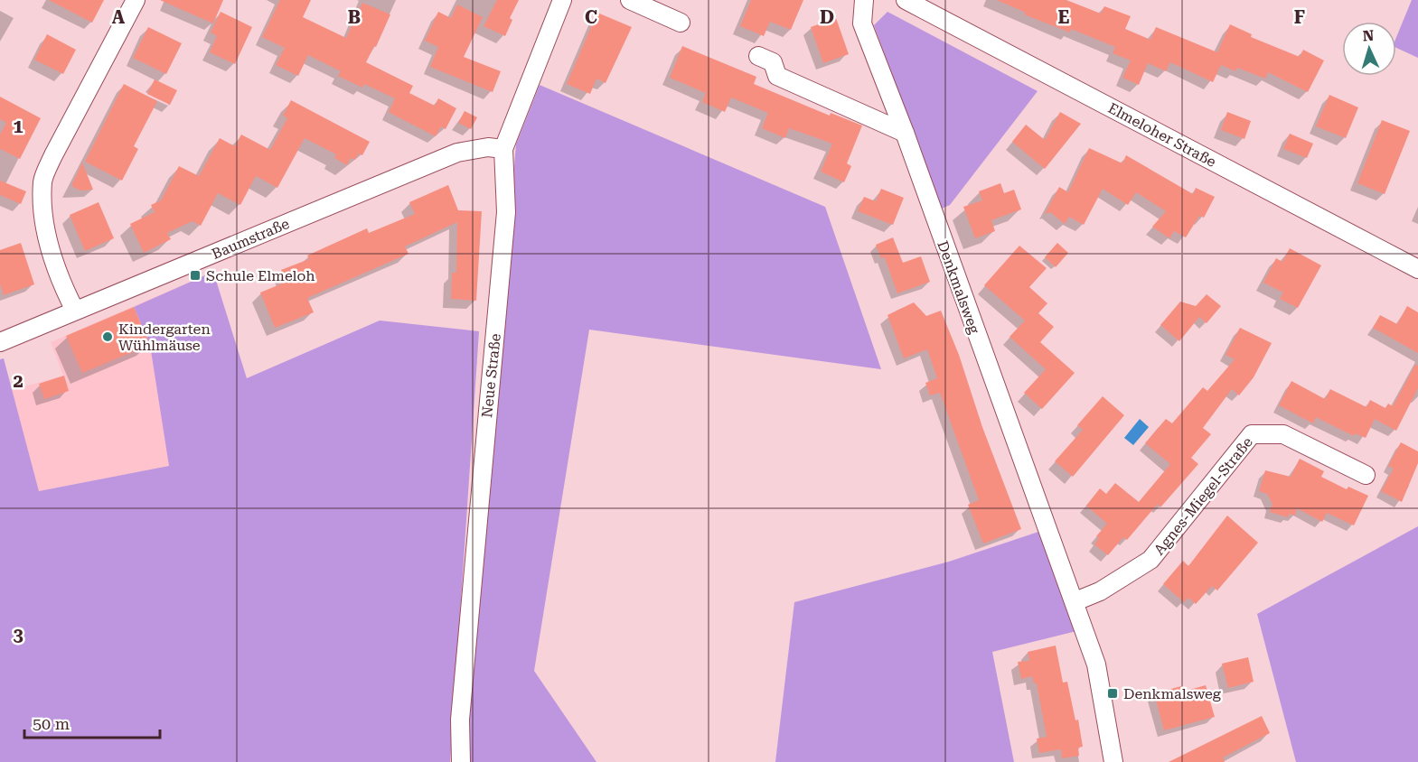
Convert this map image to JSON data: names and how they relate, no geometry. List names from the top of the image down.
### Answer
{
  "streets": {
    "street": [
      "Elmeloher Straße",
      "Baumstraße",
      "Denkmalsweg",
      "Neue Straße",
      "Agnes-Miegel-Straße"
    ]
  },
  "crossings": [
    ["Baumstraße", "Neue Straße"],
    ["Denkmalsweg", "Agnes-Miegel-Straße"]
  ],
  "places": {
    "transit": ["Schule Elmeloh", "Denkmalsweg"],
    "other": ["Kindergarten Wühlmäuse"]
  },
  "scale_bar": "50 m",
  "north": "top",
  "grid": {
    "columns": [
      "A",
      "B",
      "C",
      "D",
      "E",
      "F"
    ],
    "rows": ["1", "2", "3"]
  }
}
